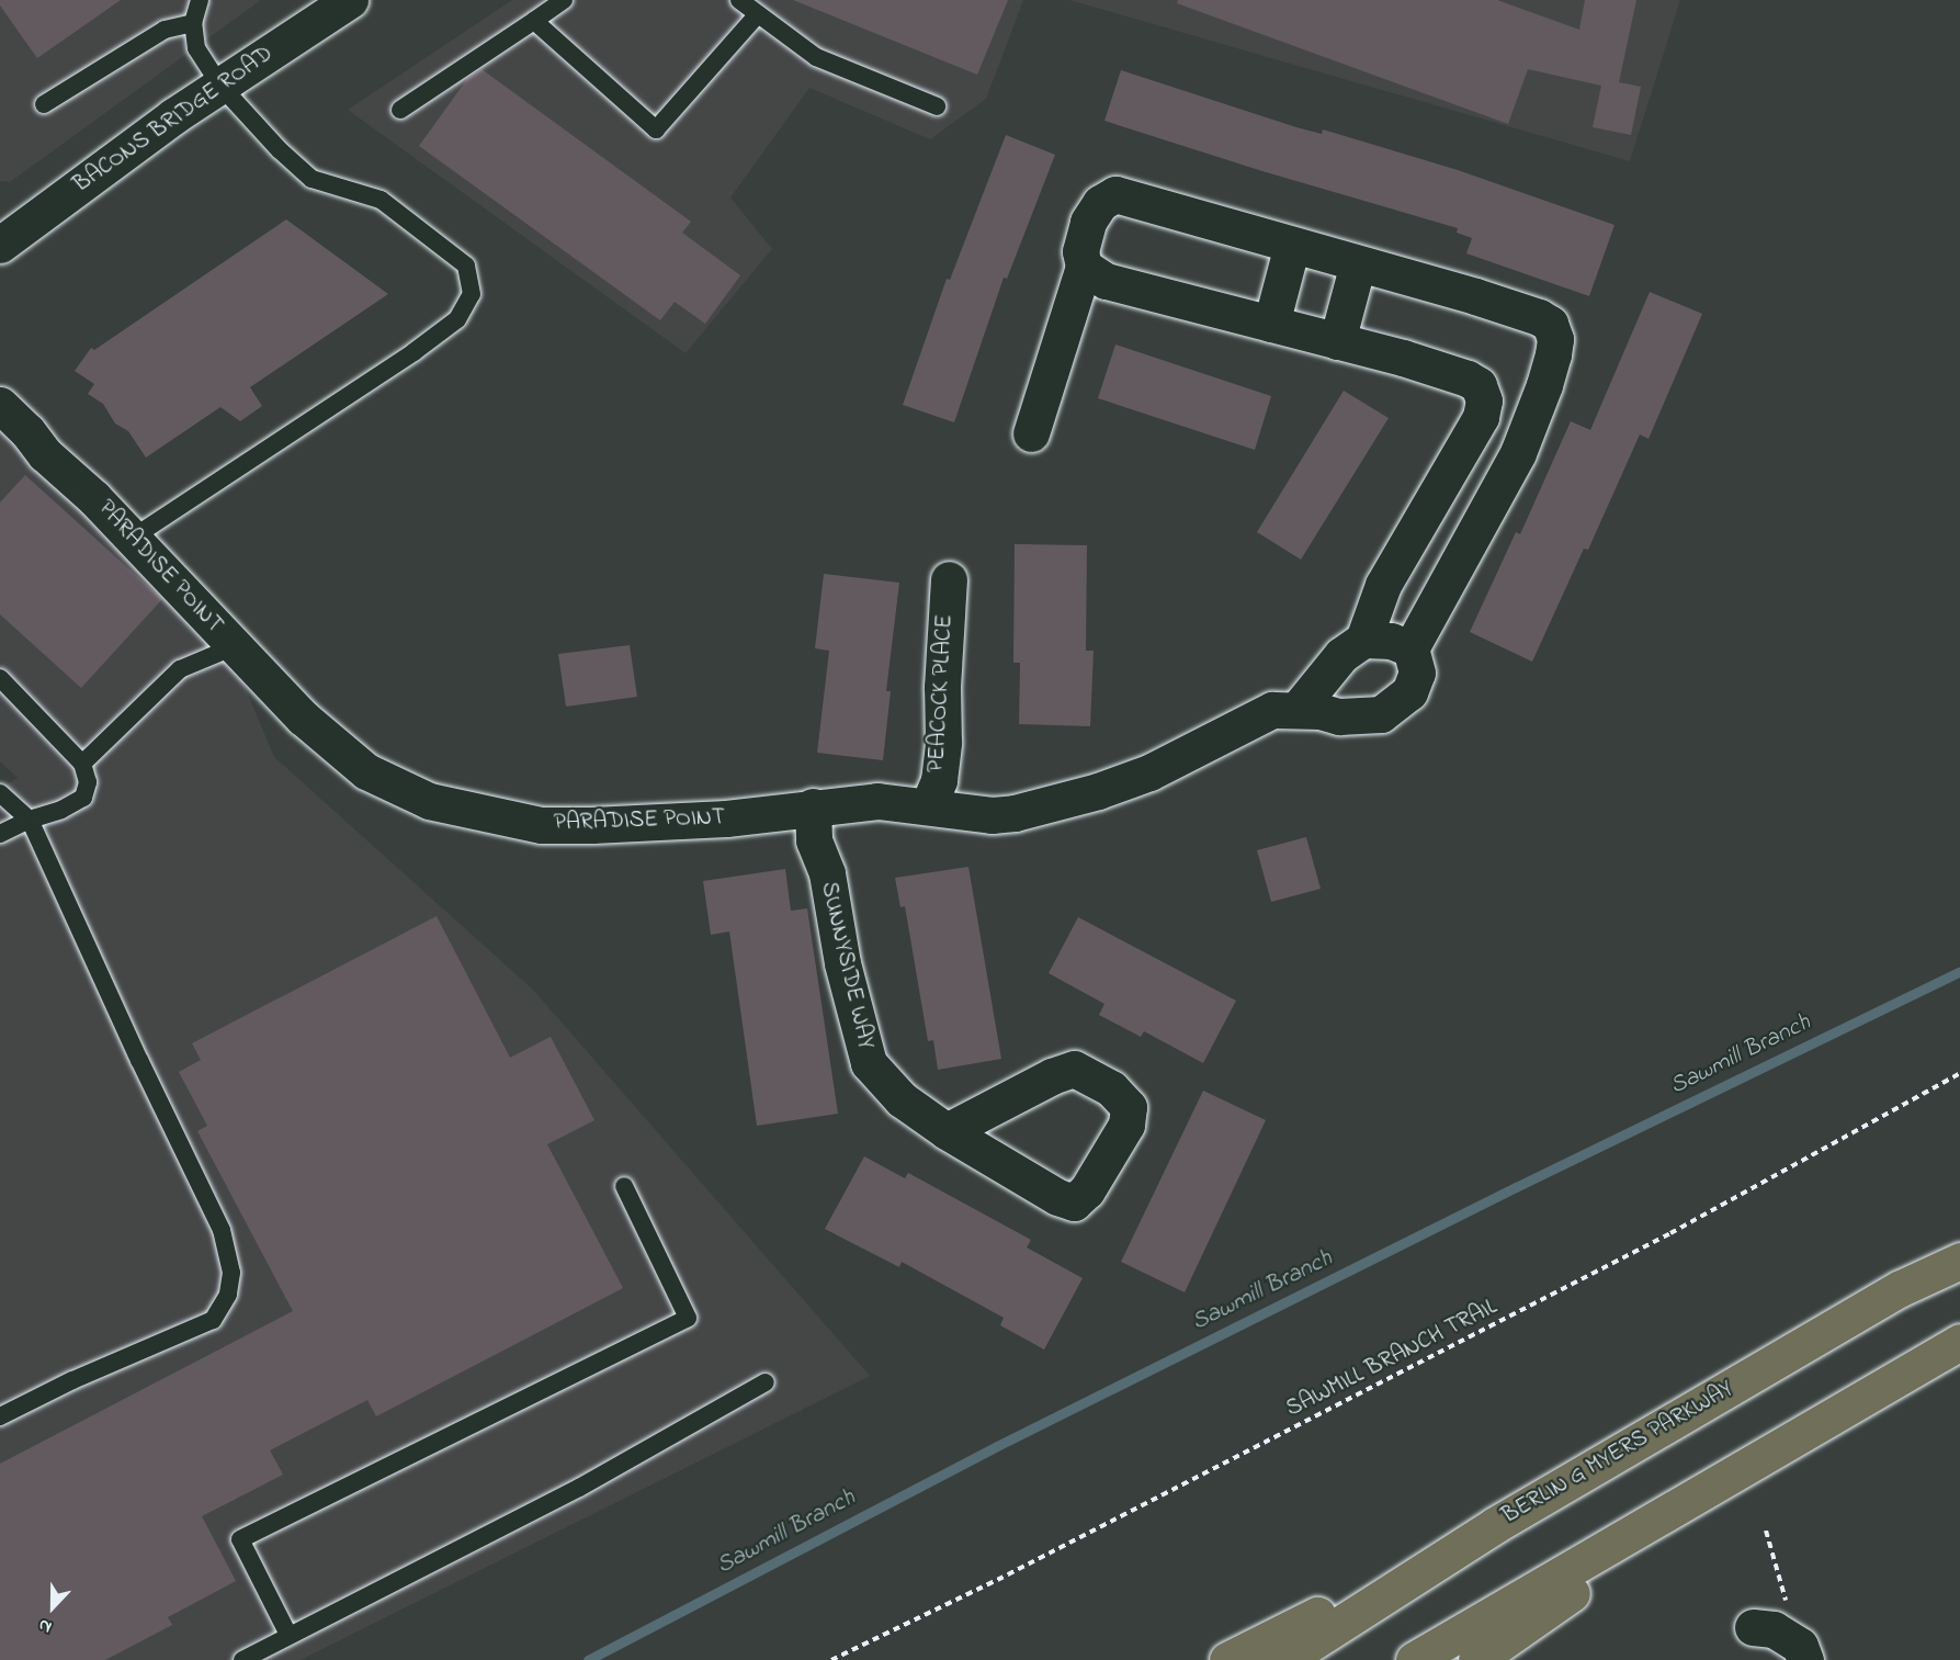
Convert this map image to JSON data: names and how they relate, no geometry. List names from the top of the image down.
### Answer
{
  "streets": {
    "main road": ["BERLIN G MYERS PARKWAY"],
    "street": [
      "BACONS BRIDGE ROAD",
      "PARADISE POINT",
      "PEACOCK PLACE",
      "SUNNYSIDE WAY"
    ],
    "path": ["SAWMILL BRANCH TRAIL"]
  },
  "crossings": [
    ["PARADISE POINT", "PEACOCK PLACE"],
    ["PARADISE POINT", "SUNNYSIDE WAY"]
  ],
  "water": ["Sawmill Branch"],
  "north": "bottom"
}
